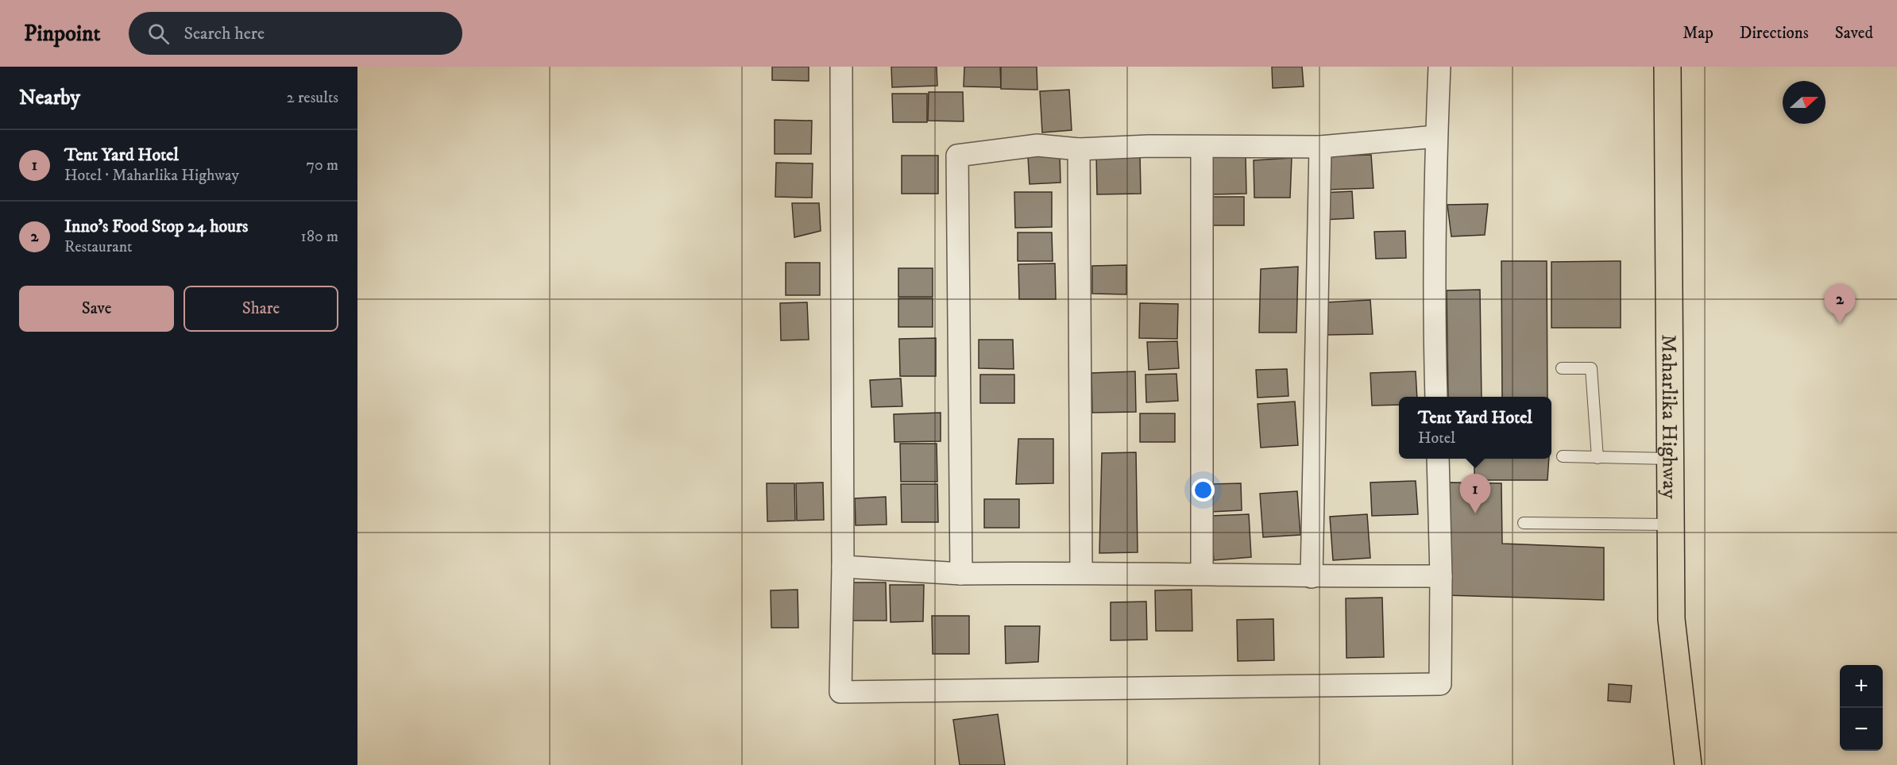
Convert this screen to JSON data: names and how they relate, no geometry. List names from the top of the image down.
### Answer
{
  "streets": {
    "highway": ["Maharlika Highway"]
  },
  "north": "right",
  "page": {
    "header": "Pinpoint",
    "search": "Search here",
    "nav": ["Map", "Directions", "Saved"],
    "heading": ["Nearby", "2 results"],
    "list": [
      {
        "mark": "1",
        "name": "Tent Yard Hotel",
        "note": "Hotel · Maharlika Highway",
        "value": "70 m"
      },
      {
        "mark": "2",
        "name": "Inno’s Food Stop 24 hours",
        "note": "Restaurant",
        "value": "180 m"
      }
    ],
    "buttons": ["Save", "Share"],
    "pins": ["2", "1"],
    "popup": ["Tent Yard Hotel", "Hotel"],
    "map_buttons": ["+", "−"]
  }
}
